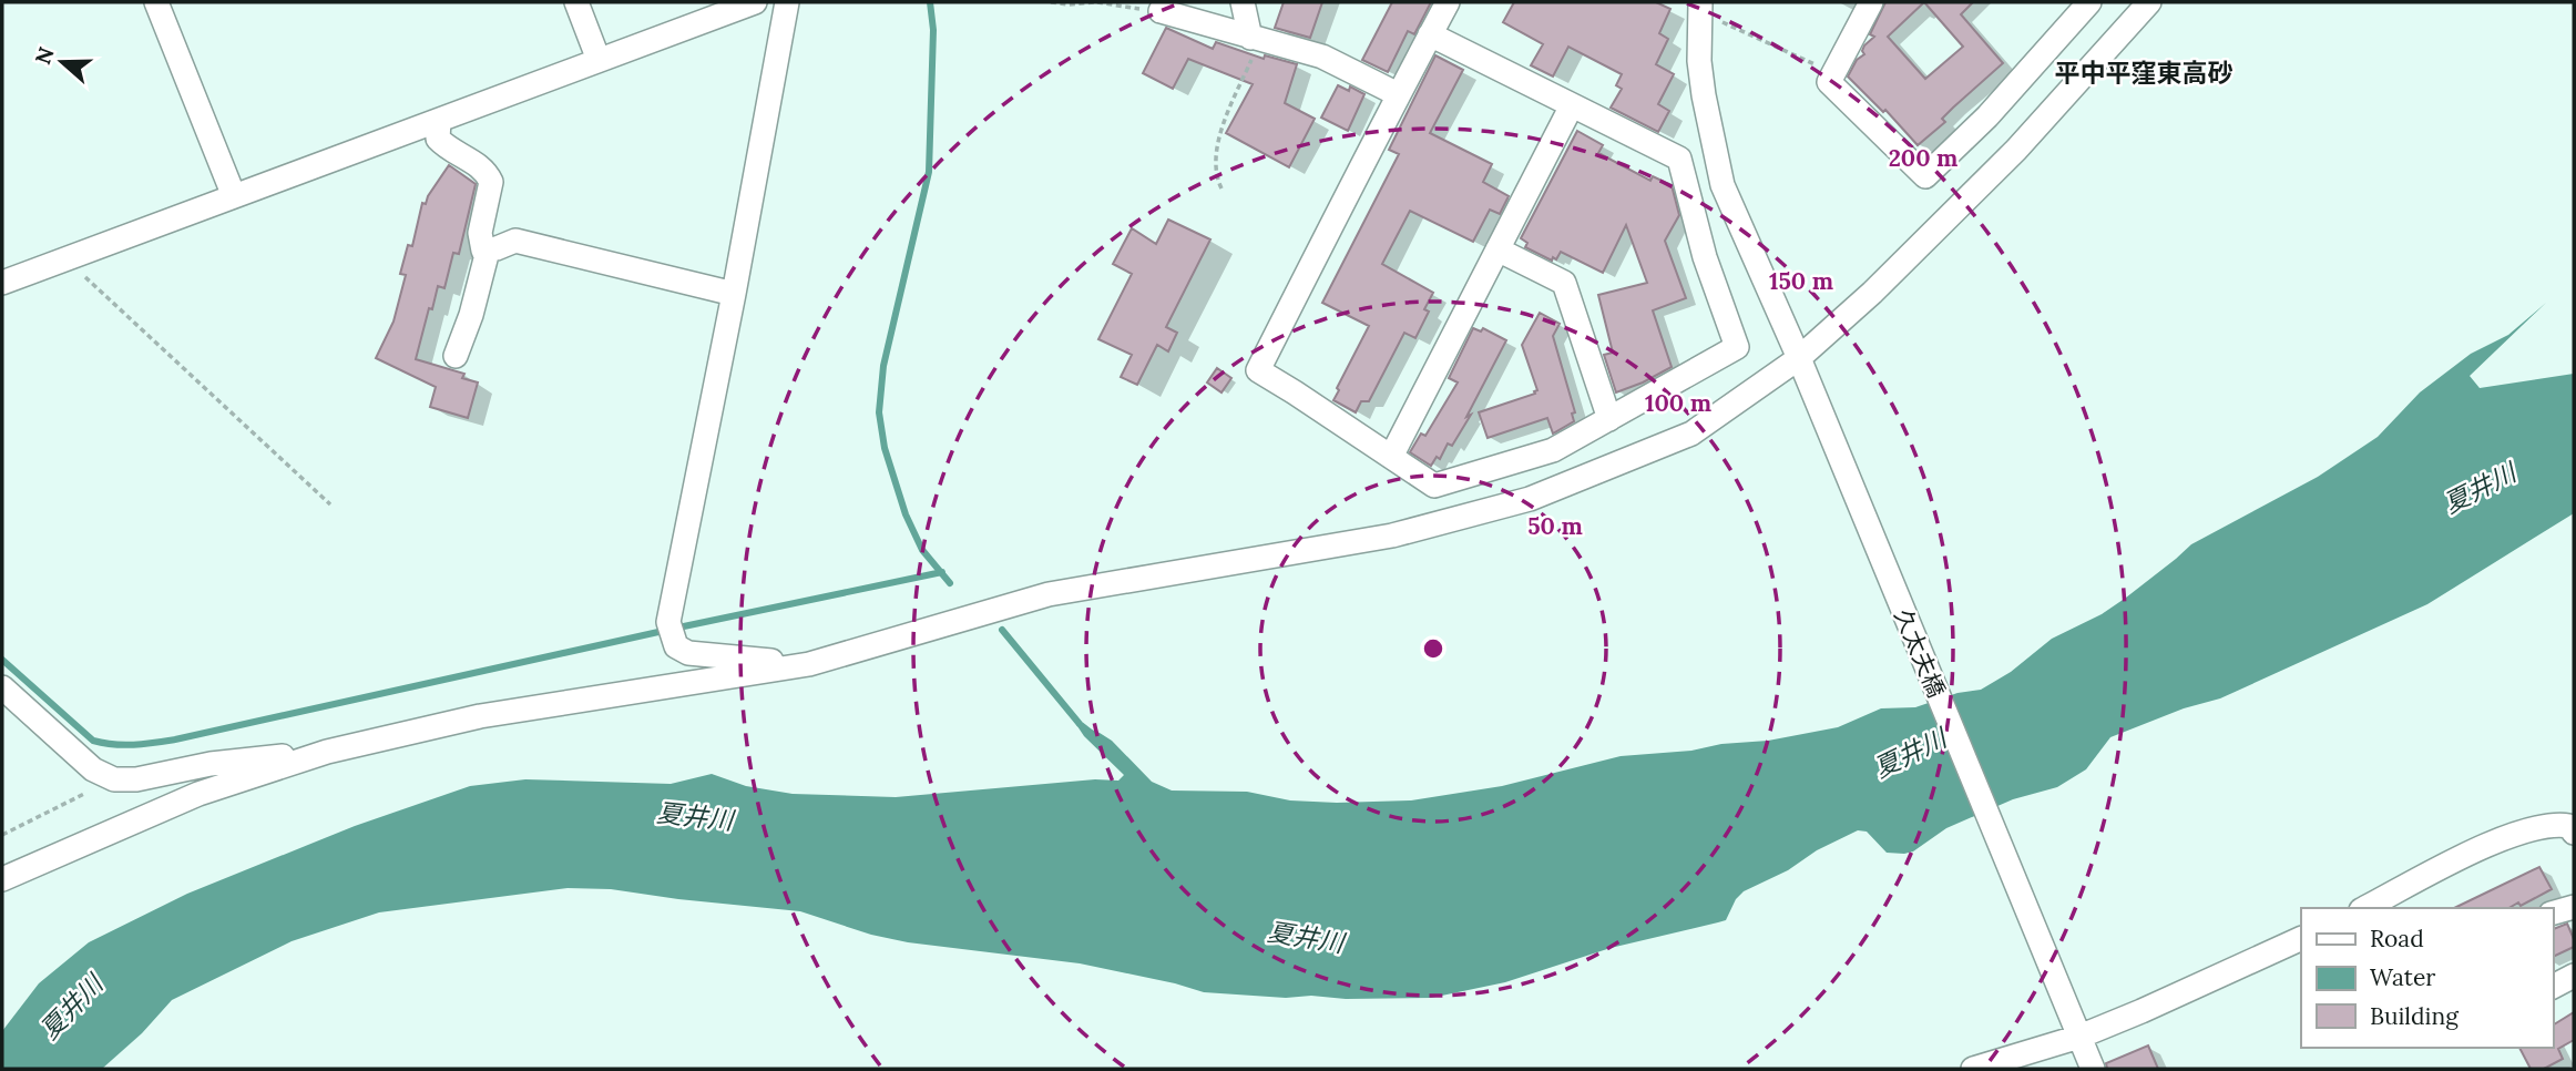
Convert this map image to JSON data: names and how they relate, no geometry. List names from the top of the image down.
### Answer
{
  "streets": {
    "street": ["久太夫橋"]
  },
  "districts": ["平中平窪東高砂"],
  "water": ["夏井川"],
  "legend": ["Road", "Water", "Building"],
  "north": "left",
  "rings": [
    "200 m",
    "150 m",
    "100 m",
    "50 m"
  ]
}
